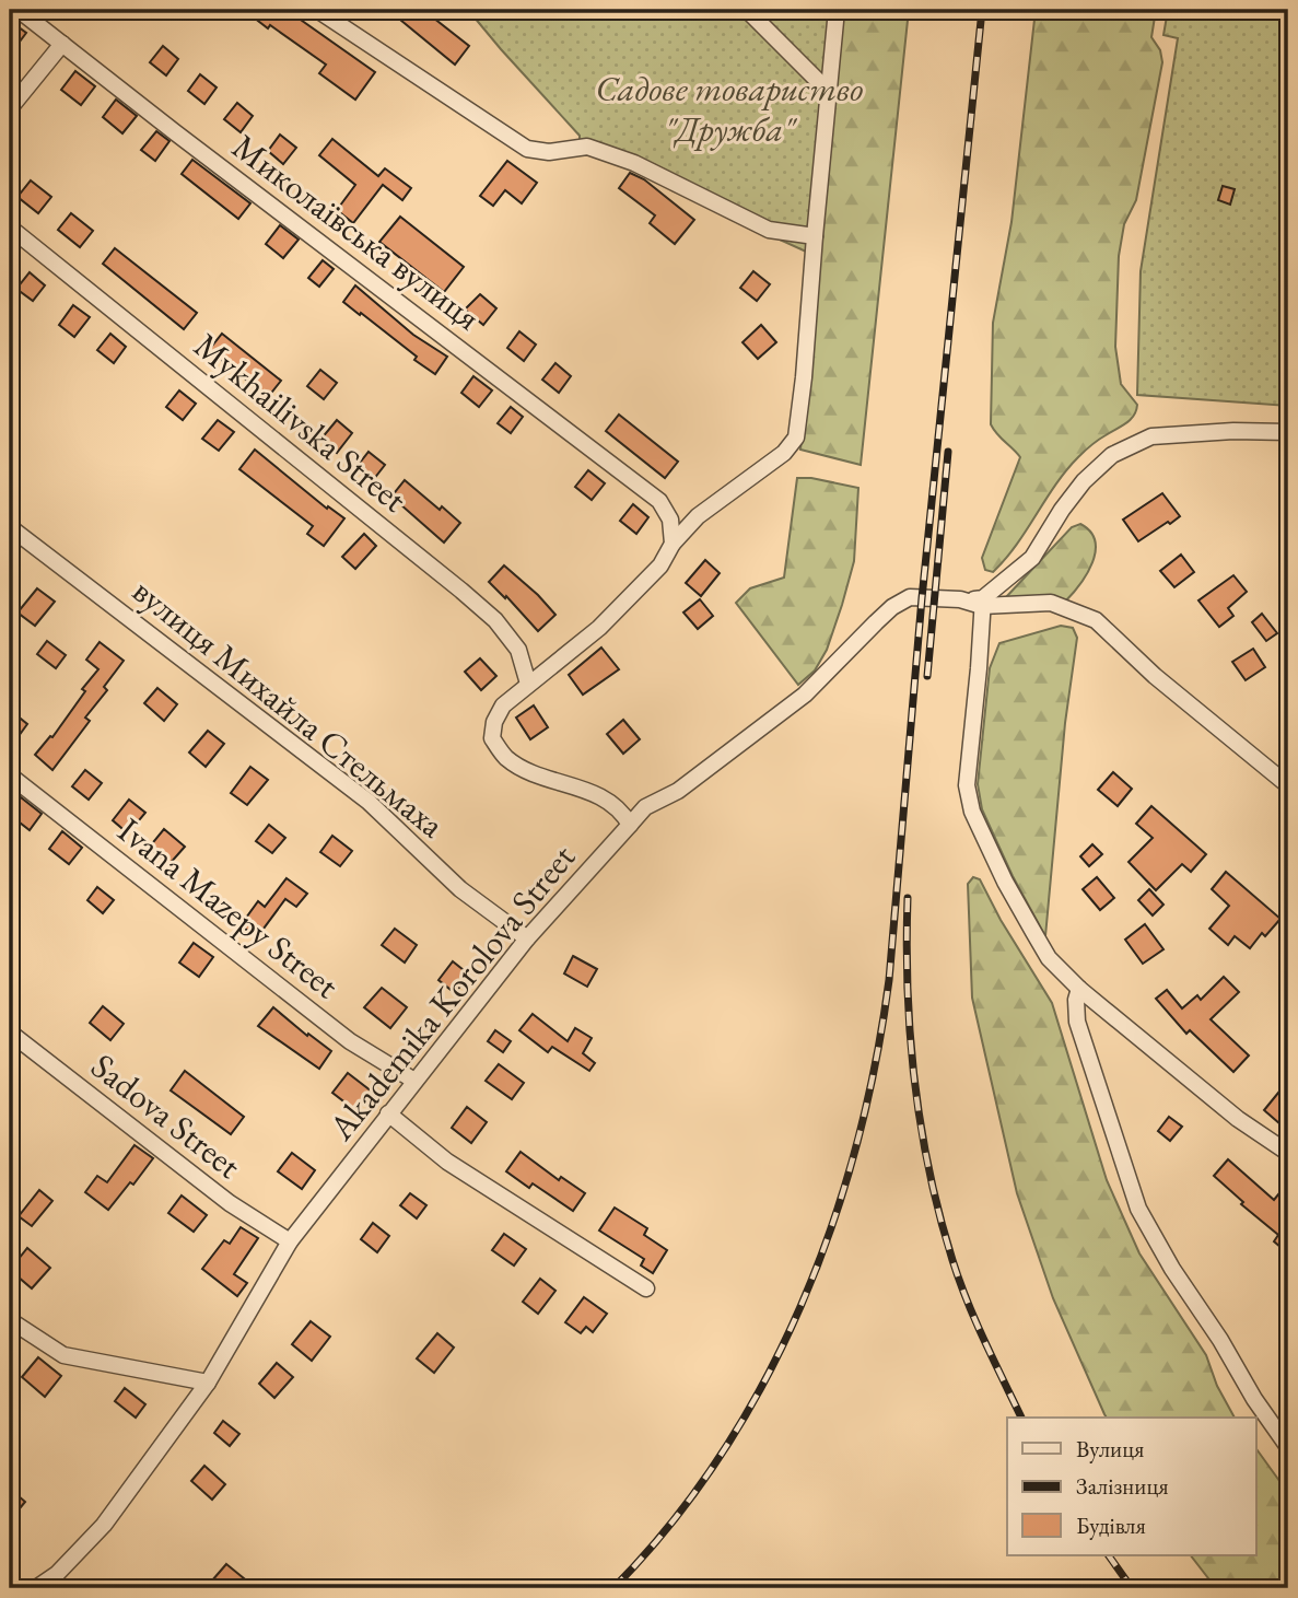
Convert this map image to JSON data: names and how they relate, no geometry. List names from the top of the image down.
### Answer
{
  "streets": {
    "street": [
      "Миколаївська вулиця",
      "Mykhailivska Street",
      "вулиця Михайла Стельмаха",
      "Ivana Mazepy Street",
      "Akademika Korolova Street",
      "Sadova Street"
    ]
  },
  "crossings": [
    ["вулиця Михайла Стельмаха", "Akademika Korolova Street"],
    ["Ivana Mazepy Street", "Akademika Korolova Street"],
    ["Akademika Korolova Street", "Sadova Street"]
  ],
  "parks": ["Садове товариство \"Дружба\""],
  "legend": ["Вулиця", "Залізниця", "Будівля"]
}
